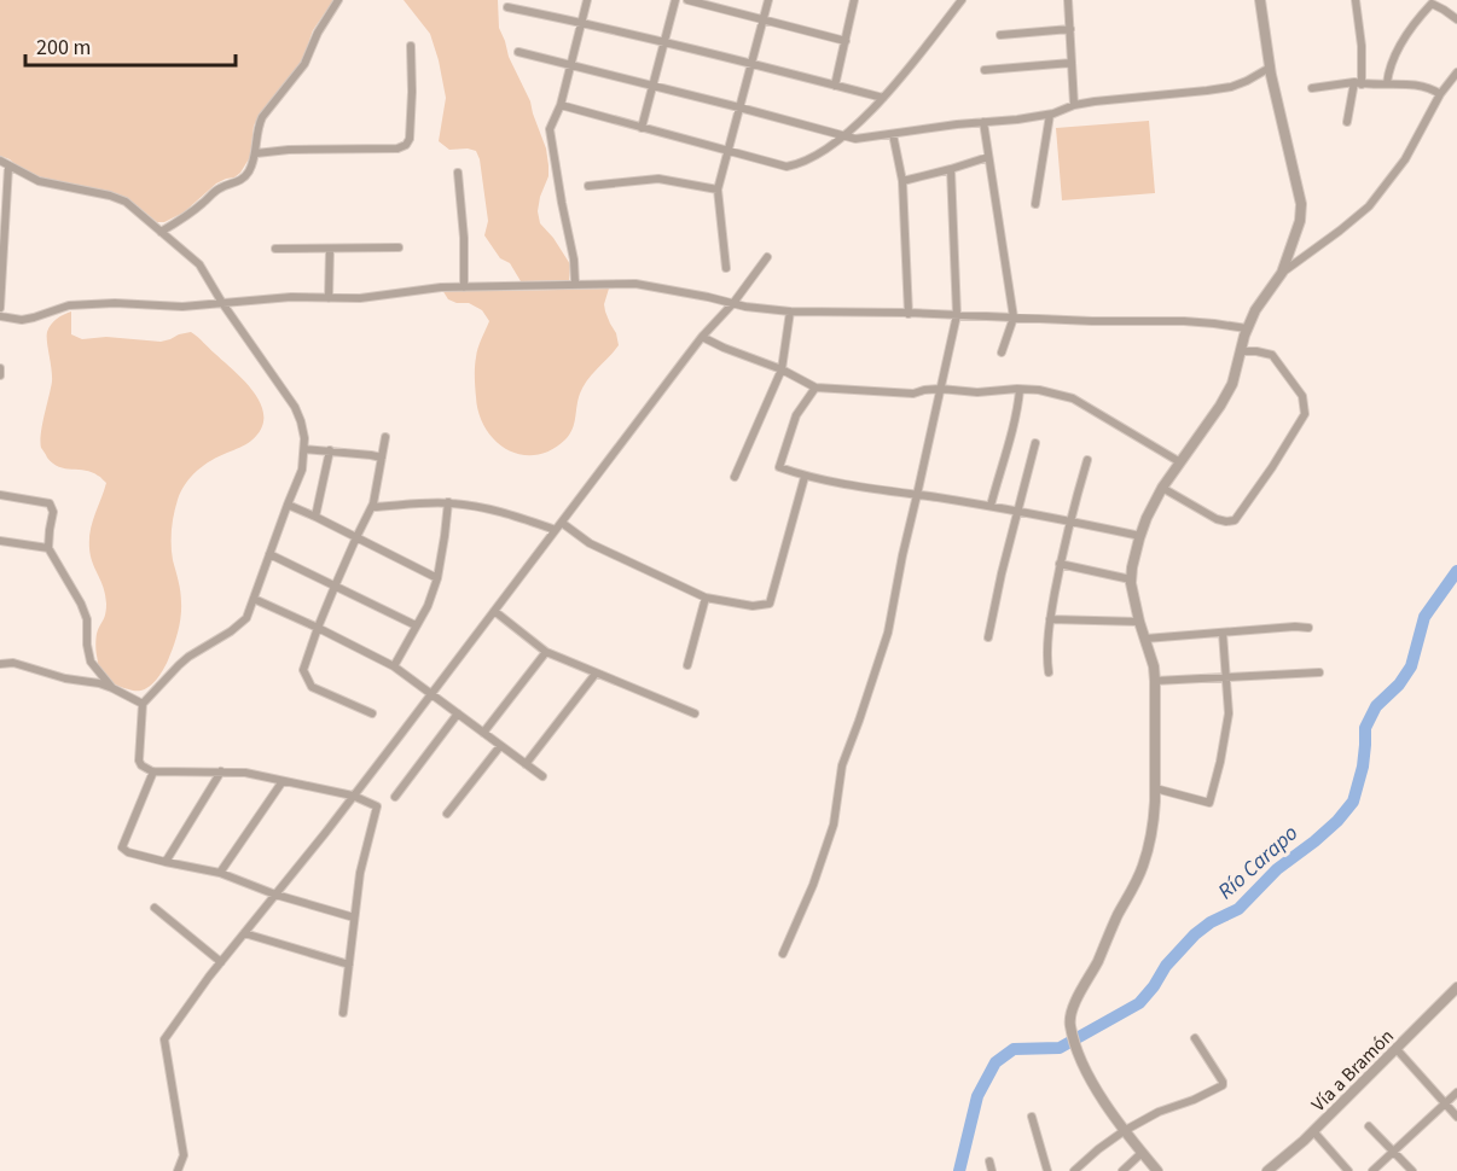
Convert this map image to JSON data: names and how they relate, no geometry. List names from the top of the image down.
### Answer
{
  "streets": {
    "street": ["Vía a Bramón"]
  },
  "water": ["Río Carapo"],
  "scale_bar": "200 m"
}
